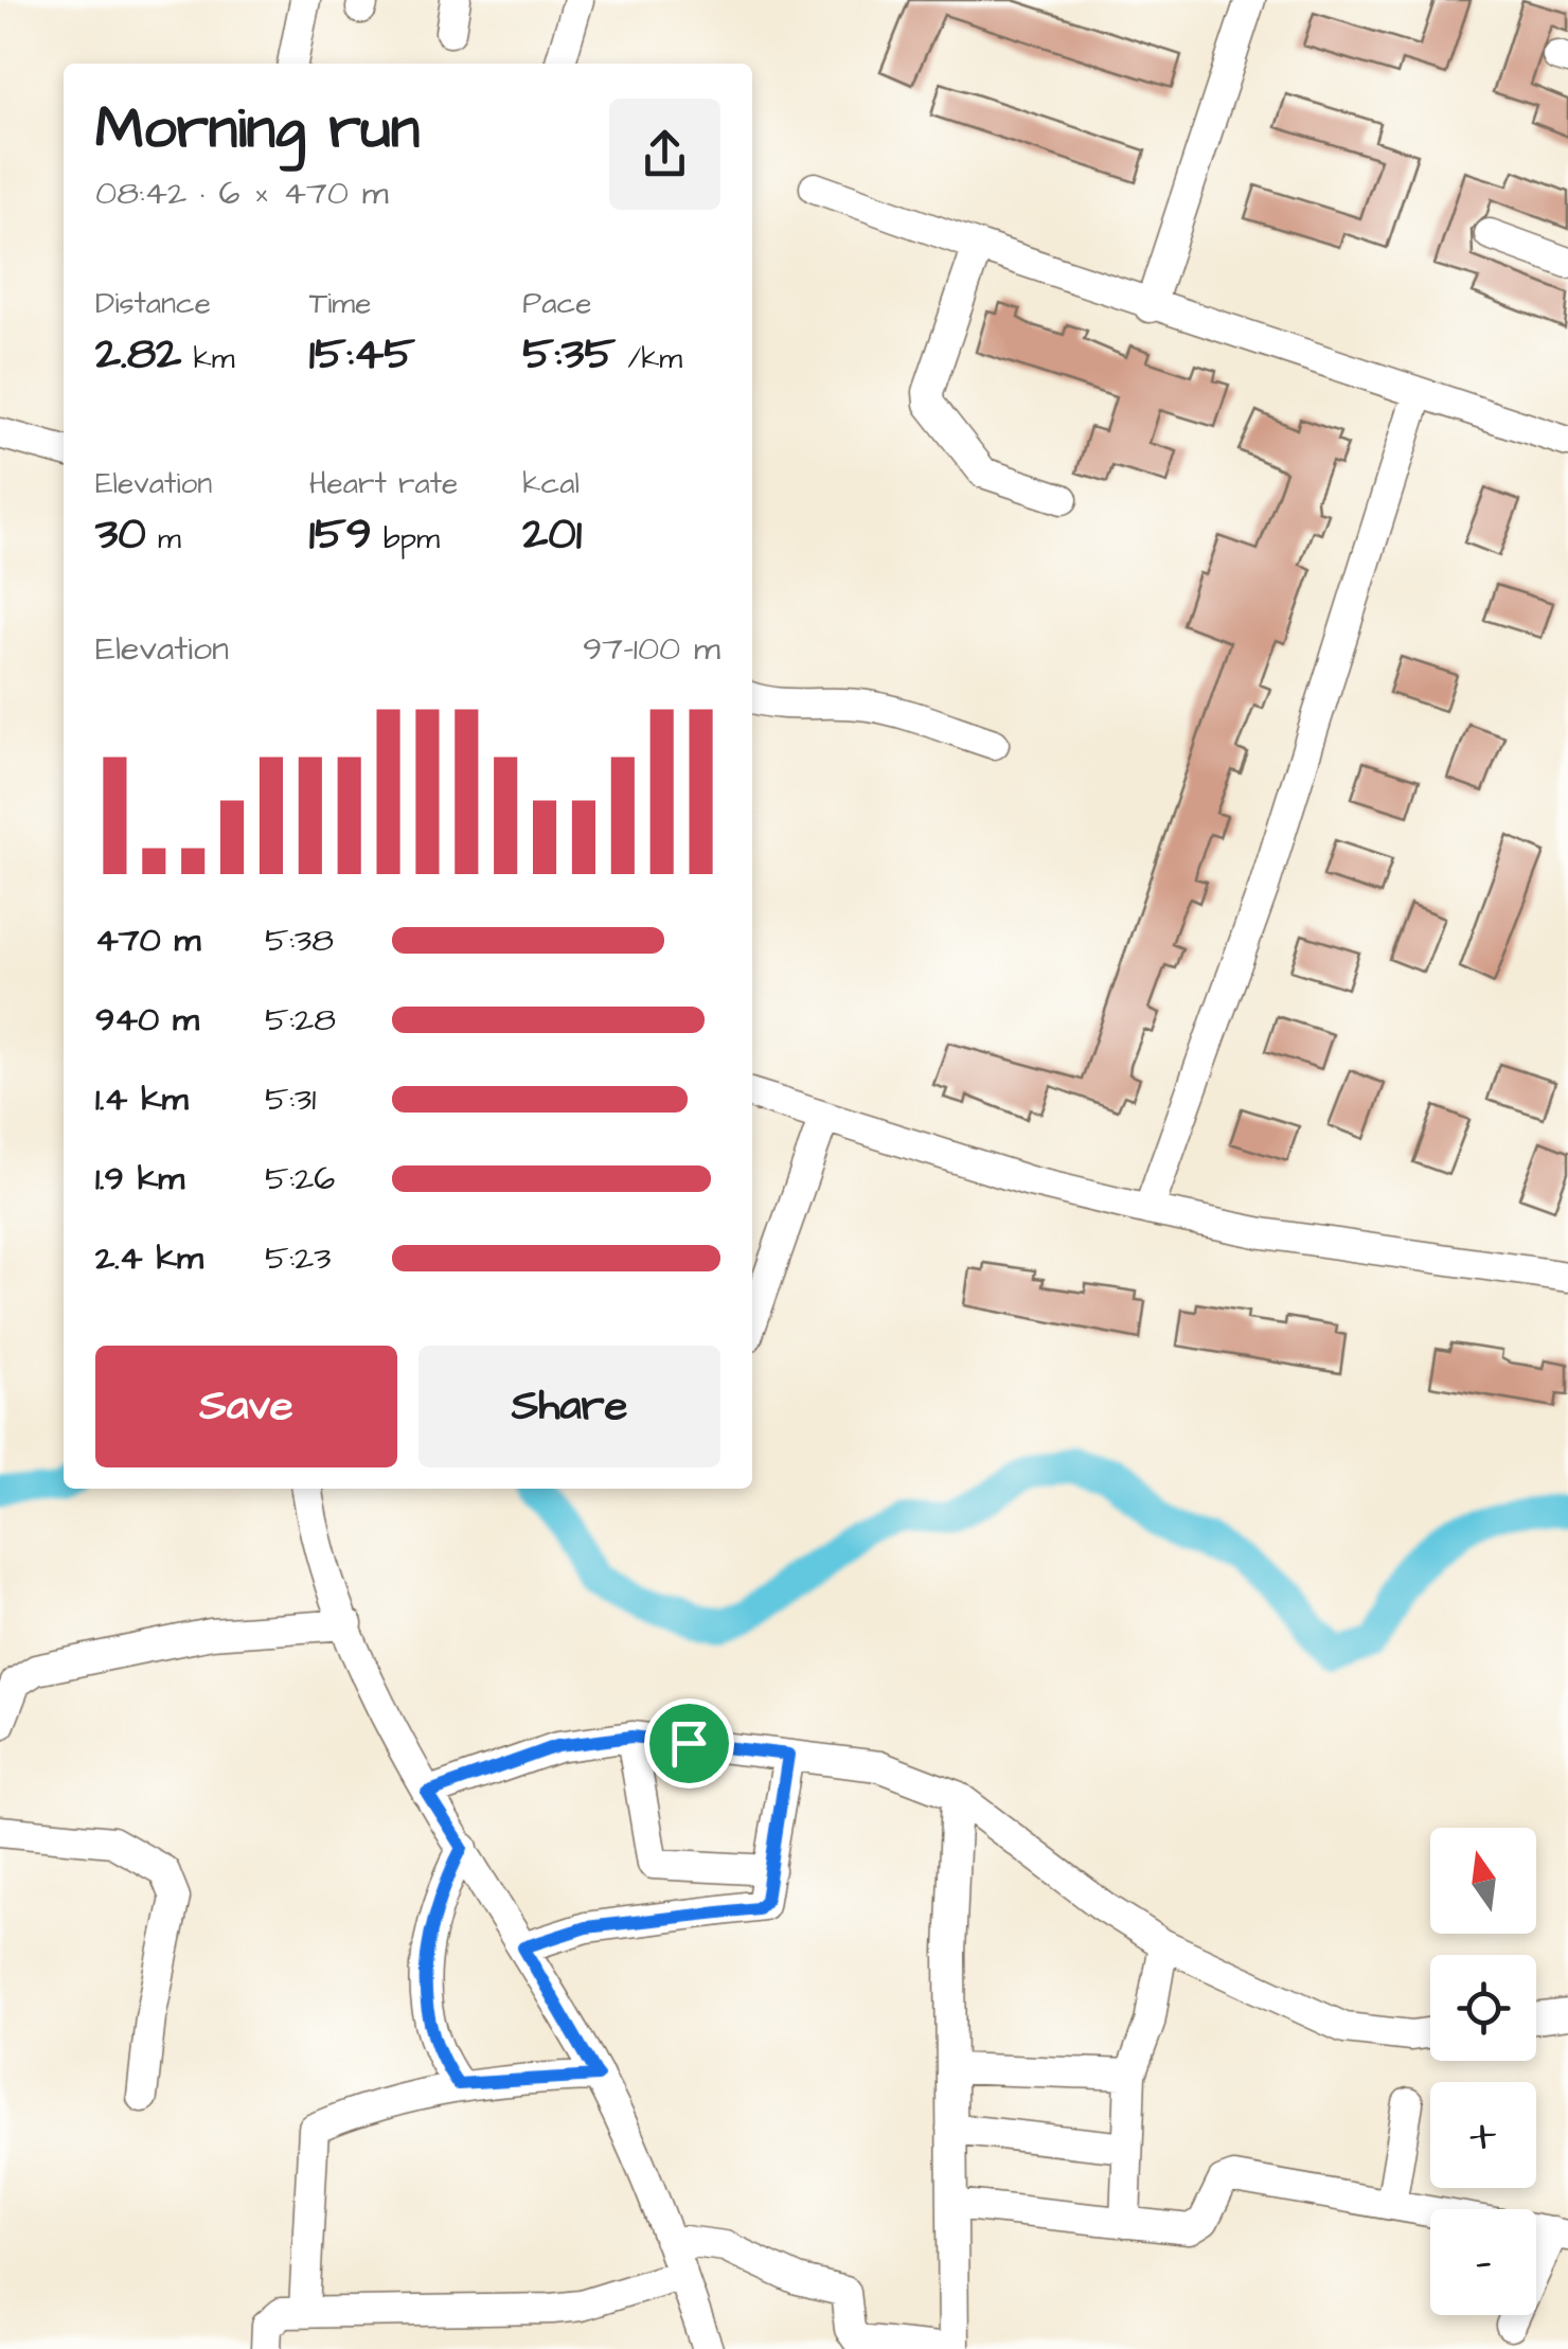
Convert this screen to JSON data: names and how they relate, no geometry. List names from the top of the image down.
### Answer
{
  "north": "top",
  "page": {
    "heading": ["Morning run", "08:42 · 6 × 470 m"],
    "stats": [
      ["Distance", "2.82 km"],
      ["Time", "15:45"],
      ["Pace", "5:35 /km"],
      ["Elevation", "30 m"],
      ["Heart rate", "159 bpm"],
      ["kcal", "201"]
    ],
    "chart": ["Elevation", "97–100 m"],
    "list": [
      {
        "name": "470 m",
        "note": "5:38"
      },
      {
        "name": "940 m",
        "note": "5:28"
      },
      {
        "name": "1.4 km",
        "note": "5:31"
      },
      {
        "name": "1.9 km",
        "note": "5:26"
      },
      {
        "name": "2.4 km",
        "note": "5:23"
      }
    ],
    "buttons": ["Save", "Share"],
    "map_buttons": ["+", "−"]
  }
}
